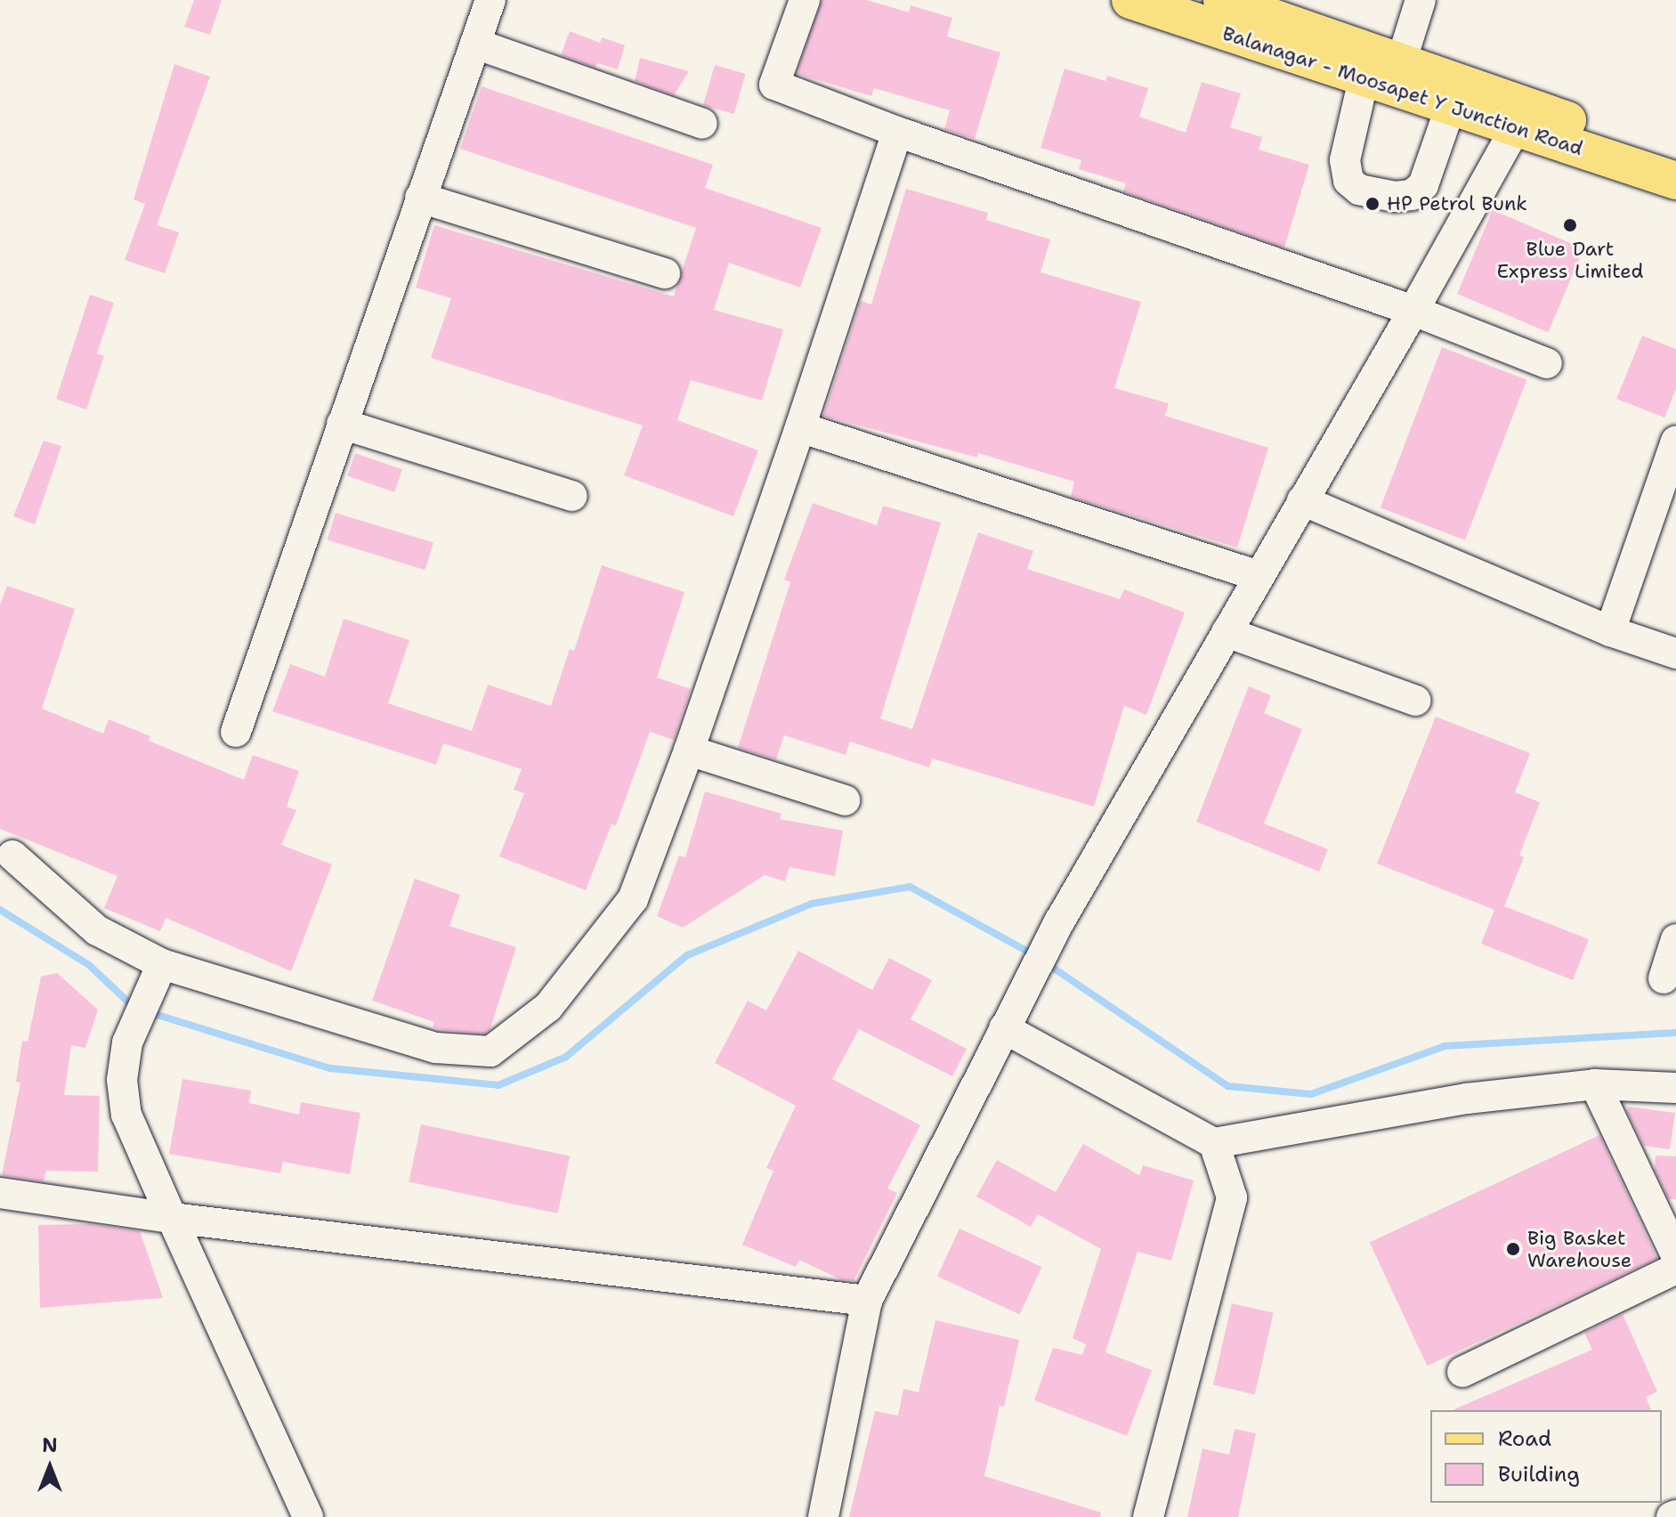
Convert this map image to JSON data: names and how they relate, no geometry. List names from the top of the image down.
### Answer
{
  "streets": {
    "main road": ["Balanagar - Moosapet Y Junction Road"]
  },
  "places": ["HP Petrol Bunk", "Blue Dart Express Limited", "Big Basket Warehouse"],
  "legend": ["Road", "Building"],
  "north": "top"
}
